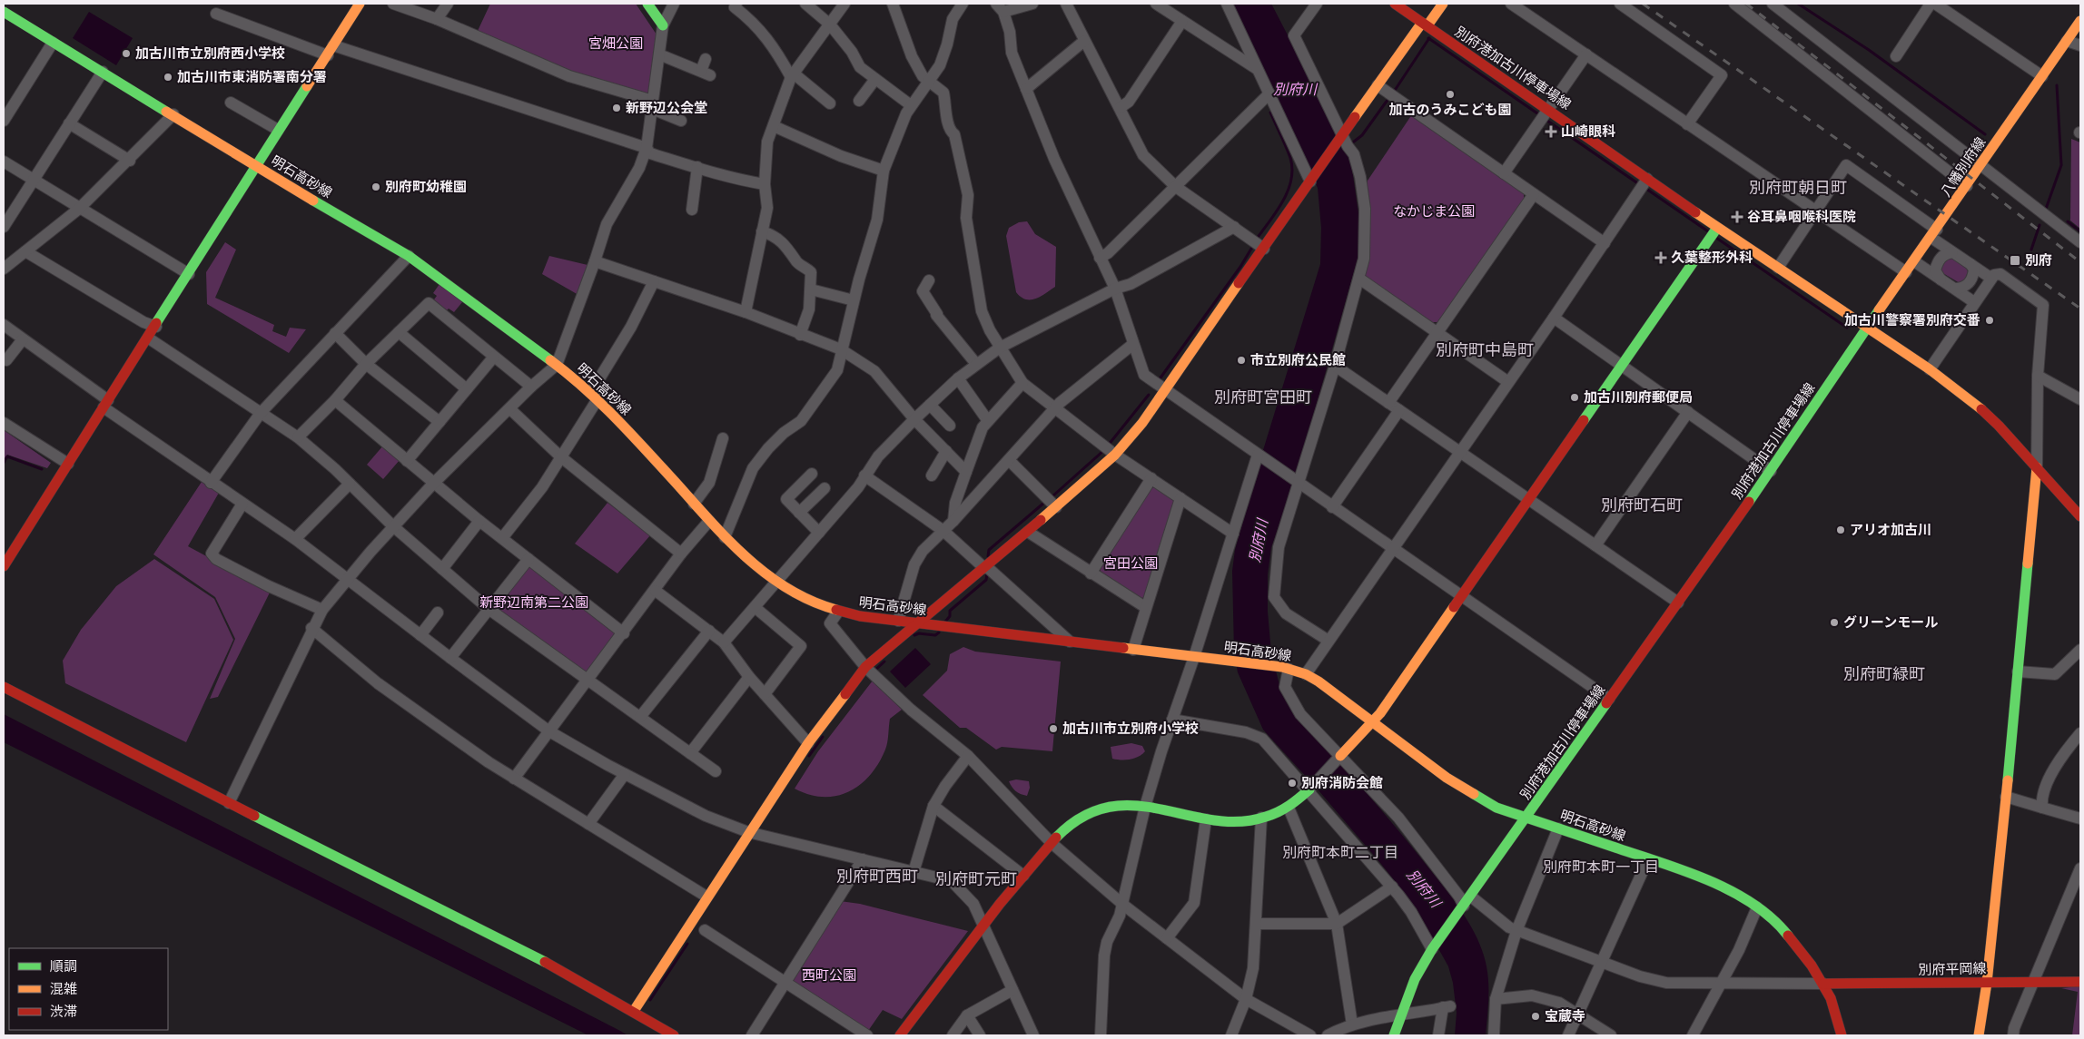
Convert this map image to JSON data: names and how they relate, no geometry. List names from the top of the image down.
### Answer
{
  "streets": {
    "street": [
      "別府港加古川停車場線",
      "八幡別府線",
      "明石高砂線",
      "別府平岡線"
    ]
  },
  "crossings": [
    ["別府港加古川停車場線", "八幡別府線"],
    ["別府港加古川停車場線", "明石高砂線"],
    ["明石高砂線", "別府平岡線"]
  ],
  "districts": [
    "別府町朝日町",
    "別府町中島町",
    "別府町宮田町",
    "別府町石町",
    "別府町緑町",
    "別府町本町二丁目",
    "別府町本町一丁目",
    "別府町西町",
    "別府町元町"
  ],
  "water": ["別府川"],
  "parks": [
    "宮畑公園",
    "なかじま公園",
    "宮田公園",
    "新野辺南第二公園",
    "西町公園"
  ],
  "places": {
    "other": [
      "加古川市立別府西小学校",
      "加古川市東消防署南分署",
      "加古のうみこども園",
      "新野辺公会堂",
      "別府町幼稚園",
      "加古川警察署別府交番",
      "市立別府公民館",
      "加古川別府郵便局",
      "アリオ加古川",
      "グリーンモール",
      "加古川市立別府小学校",
      "別府消防会館",
      "宝蔵寺"
    ],
    "health": ["山崎眼科", "谷耳鼻咽喉科医院", "久葉整形外科"],
    "transit": ["別府"]
  },
  "legend": ["順調", "混雑", "渋滞"]
}
